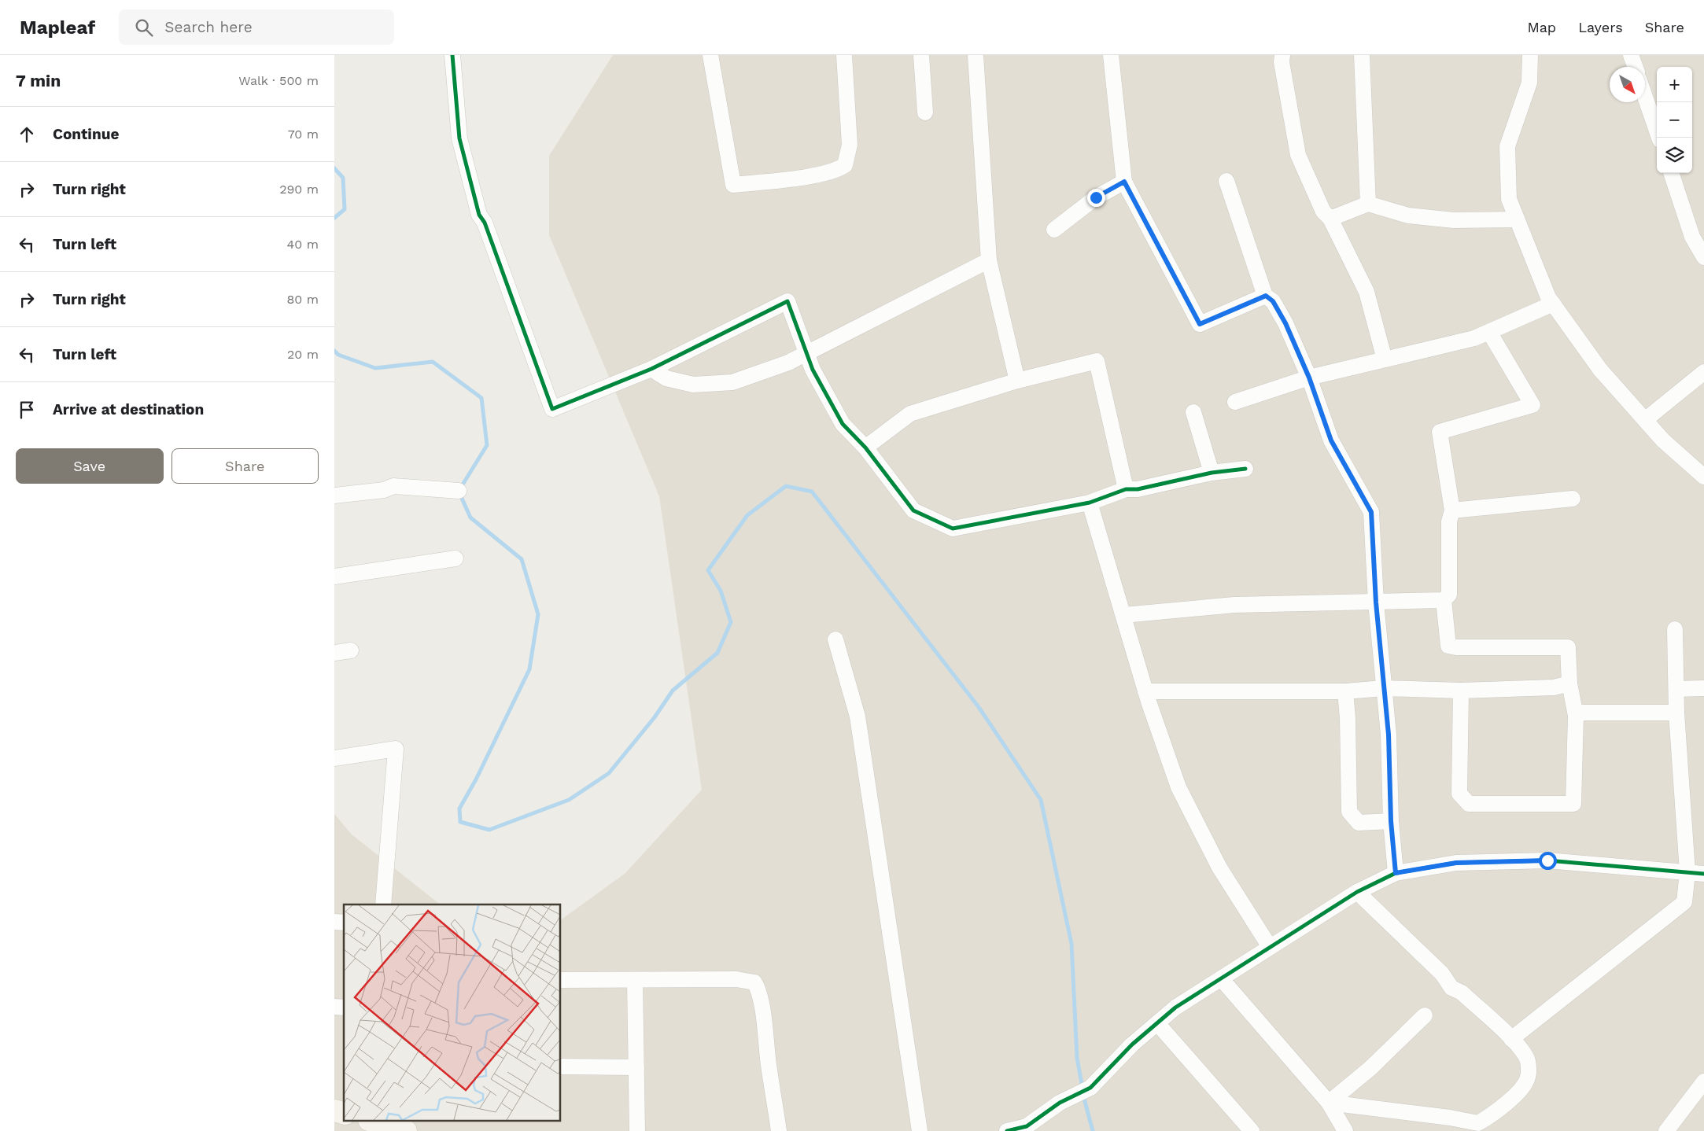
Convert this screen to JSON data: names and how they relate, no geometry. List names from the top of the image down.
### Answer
{
  "north": "bottom right",
  "page": {
    "header": "Mapleaf",
    "search": "Search here",
    "nav": ["Map", "Layers", "Share"],
    "heading": ["7 min", "Walk · 500 m"],
    "map_buttons": ["+", "−"],
    "list": [
      ["Continue", "70 m"],
      ["Turn right", "290 m"],
      ["Turn left", "40 m"],
      ["Turn right", "80 m"],
      ["Turn left", "20 m"],
      "Arrive at destination"
    ],
    "buttons": ["Save", "Share"]
  }
}
